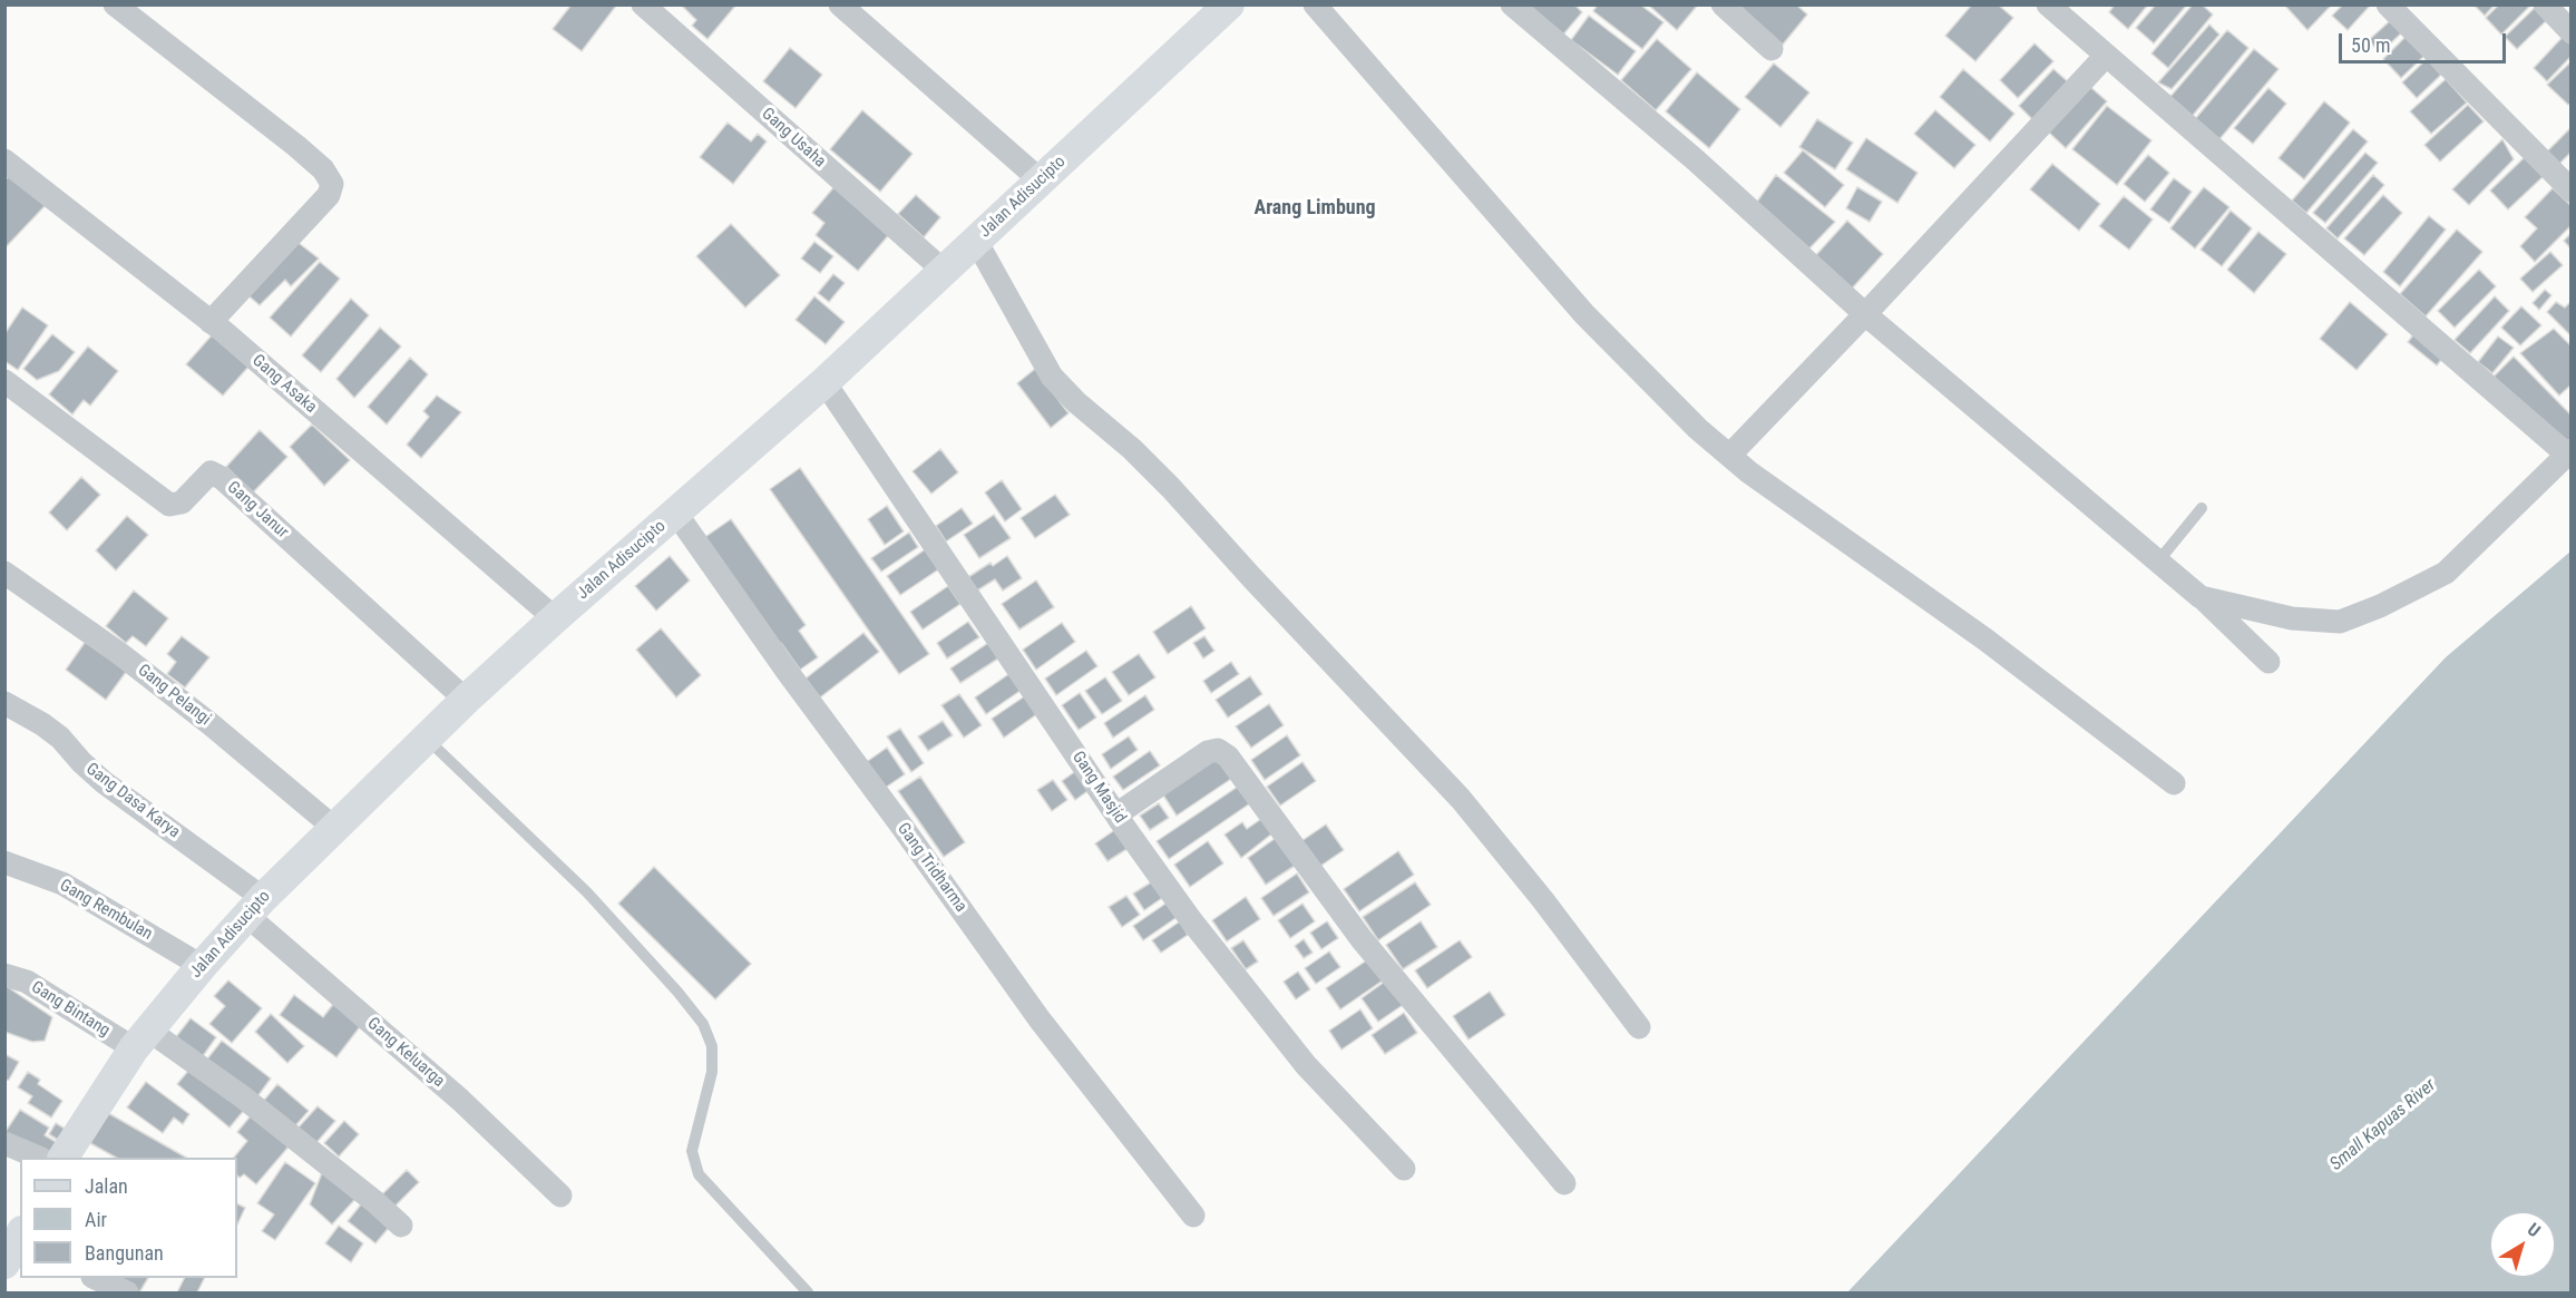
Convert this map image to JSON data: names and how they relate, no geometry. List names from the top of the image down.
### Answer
{
  "streets": {
    "main road": ["Jalan Adisucipto"],
    "street": [
      "Gang Usaha",
      "Gang Asaka",
      "Gang Janur",
      "Gang Pelangi",
      "Gang Masjid",
      "Gang Dasa Karya",
      "Gang Tridharma",
      "Gang Rembulan",
      "Gang Bintang",
      "Gang Keluarga"
    ]
  },
  "crossings": [
    ["Gang Usaha", "Jalan Adisucipto"],
    ["Jalan Adisucipto", "Gang Asaka"],
    ["Jalan Adisucipto", "Gang Janur"],
    ["Jalan Adisucipto", "Gang Pelangi"],
    ["Jalan Adisucipto", "Gang Masjid"],
    ["Jalan Adisucipto", "Gang Dasa Karya"],
    ["Jalan Adisucipto", "Gang Tridharma"],
    ["Jalan Adisucipto", "Gang Rembulan"],
    ["Jalan Adisucipto", "Gang Bintang"],
    ["Jalan Adisucipto", "Gang Keluarga"],
    ["Gang Dasa Karya", "Gang Keluarga"]
  ],
  "districts": ["Arang Limbung"],
  "water": ["Small Kapuas River"],
  "legend": ["Jalan", "Air", "Bangunan"],
  "scale_bar": "50 m",
  "north": "top right"
}
